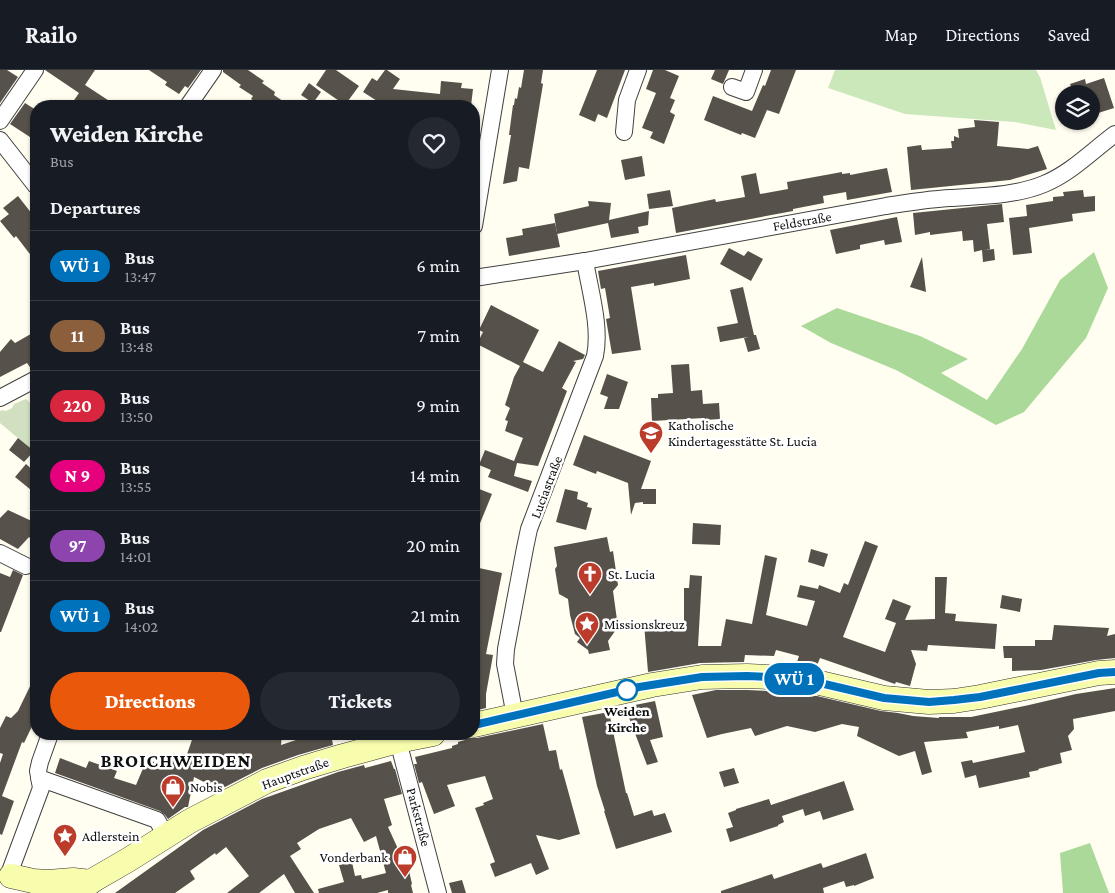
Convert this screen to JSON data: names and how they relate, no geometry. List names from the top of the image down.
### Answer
{
  "streets": {
    "main road": ["Hauptstraße"],
    "street": ["Feldstraße", "Luciastraße", "Parkstraße"]
  },
  "crossings": [
    ["Feldstraße", "Luciastraße"],
    ["Hauptstraße", "Parkstraße"]
  ],
  "districts": ["BROICHWEIDEN"],
  "places": {
    "school or university": ["Katholische Kindertagesstätte St. Lucia"],
    "church": ["St. Lucia"],
    "place": ["Missionskreuz", "Adlerstein"],
    "other": ["Weiden Kirche"],
    "shop": ["Nobis", "Vonderbank"]
  },
  "page": {
    "header": "Railo",
    "nav": ["Map", "Directions", "Saved"],
    "on_map": "WÜ 1",
    "heading": [
      ["Weiden Kirche", "Bus"],
      "Departures"
    ],
    "list": [
      {
        "mark": "WÜ 1",
        "name": "Bus",
        "note": "13:47",
        "value": "6 min"
      },
      {
        "mark": "11",
        "name": "Bus",
        "note": "13:48",
        "value": "7 min"
      },
      {
        "mark": "220",
        "name": "Bus",
        "note": "13:50",
        "value": "9 min"
      },
      {
        "mark": "N 9",
        "name": "Bus",
        "note": "13:55",
        "value": "14 min"
      },
      {
        "mark": "97",
        "name": "Bus",
        "note": "14:01",
        "value": "20 min"
      },
      {
        "mark": "WÜ 1",
        "name": "Bus",
        "note": "14:02",
        "value": "21 min"
      }
    ],
    "buttons": ["Directions", "Tickets"]
  }
}
